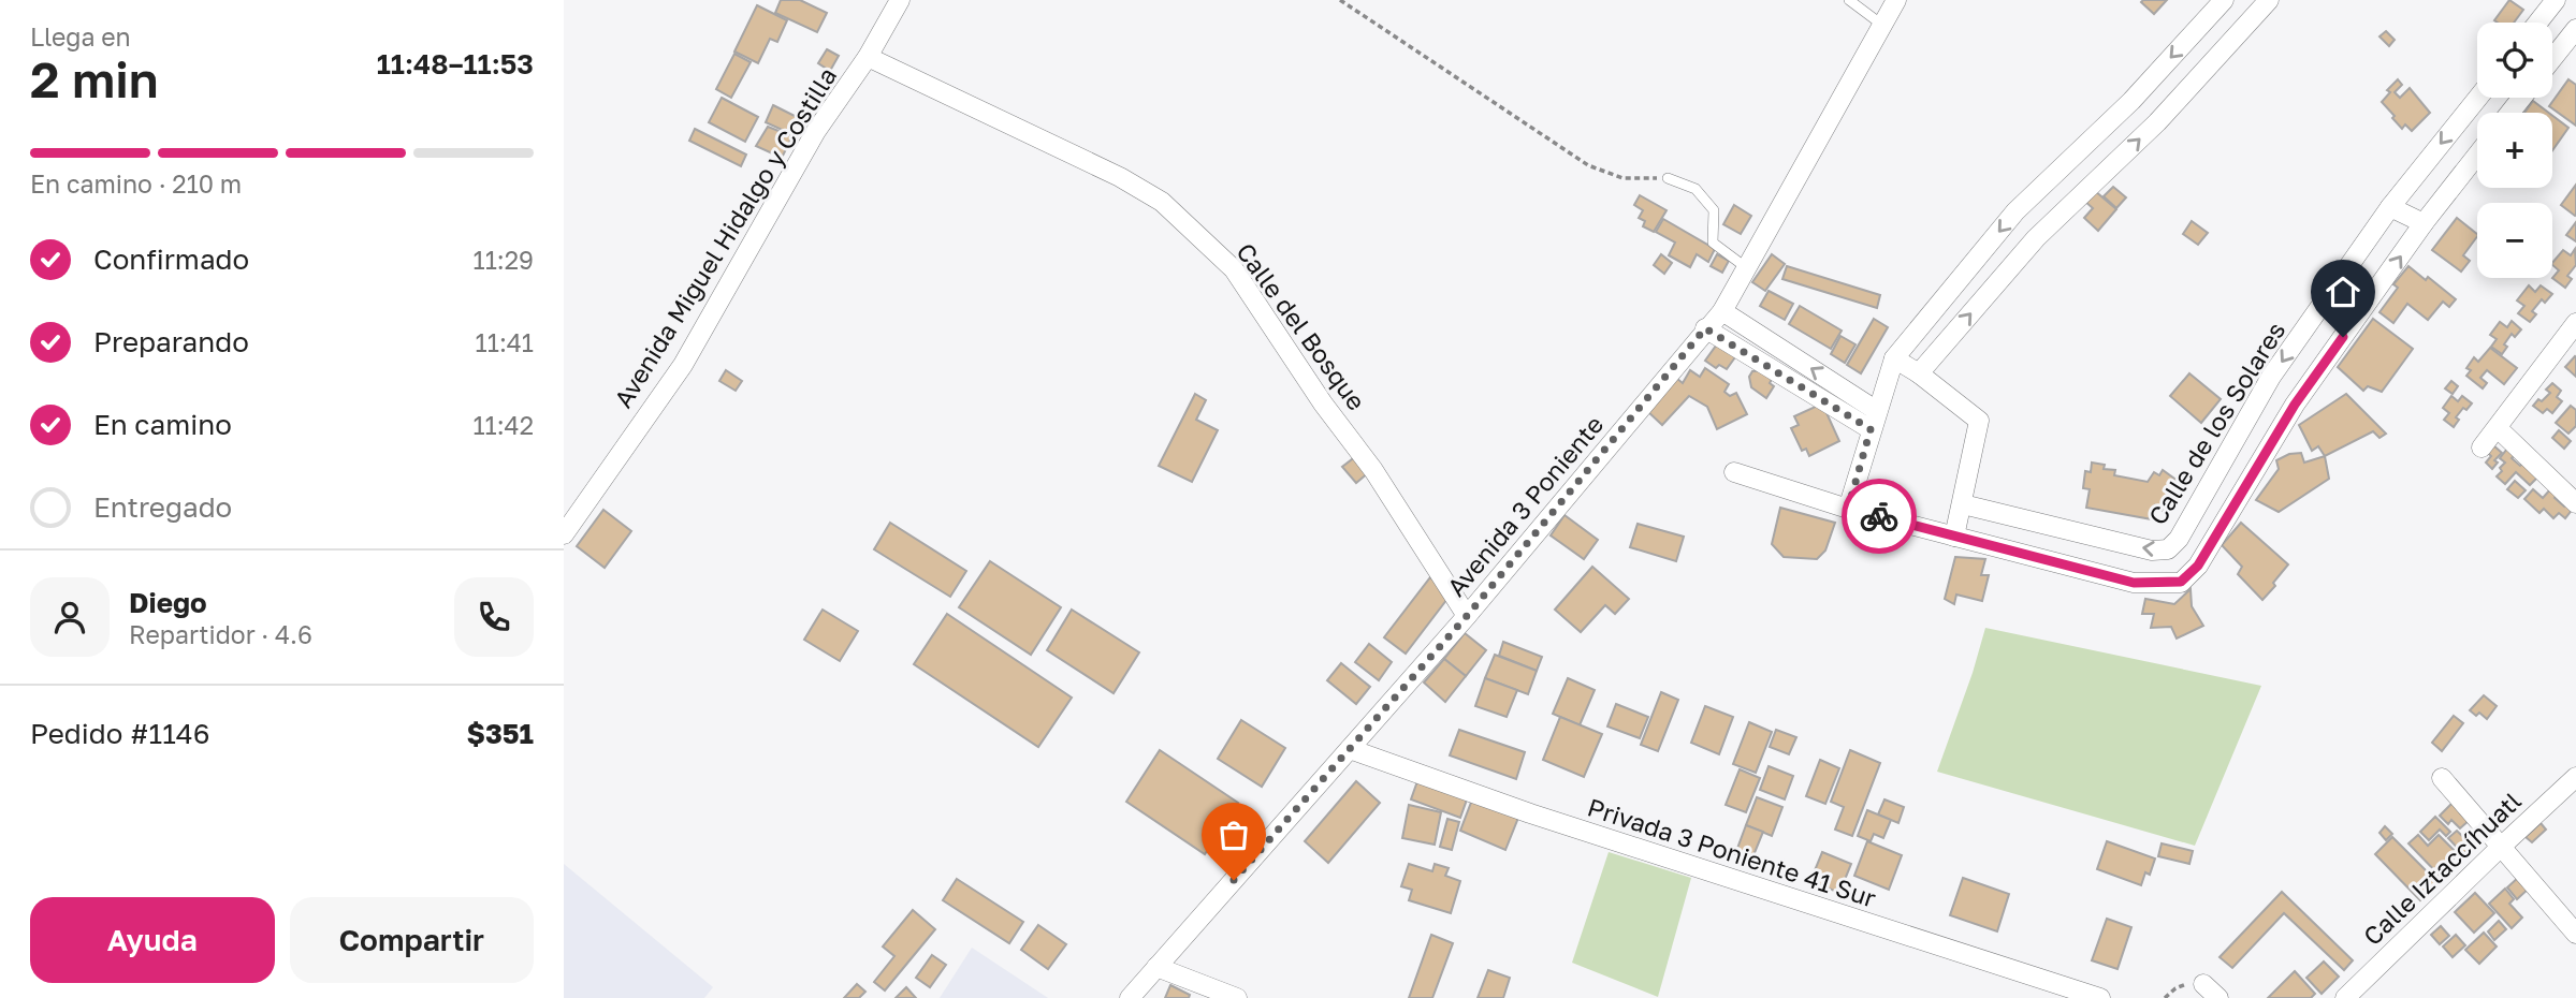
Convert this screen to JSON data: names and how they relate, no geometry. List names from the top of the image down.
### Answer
{
  "streets": {
    "street": [
      "Avenida Miguel Hidalgo y Costilla",
      "Calle del Bosque",
      "Calle de los Solares",
      "Avenida 3 Poniente",
      "Privada 3 Poniente 41 Sur",
      "Calle Iztaccíhuatl"
    ]
  },
  "crossings": [
    ["Avenida Miguel Hidalgo y Costilla", "Calle del Bosque"],
    ["Calle del Bosque", "Avenida 3 Poniente"],
    ["Avenida 3 Poniente", "Privada 3 Poniente 41 Sur"]
  ],
  "one_way": ["Calle de los Solares"],
  "page": {
    "heading": ["2 min", "Llega en", "11:48–11:53"],
    "panel": [
      "Diego",
      "Repartidor · 4.6",
      "Pedido #1146",
      "$351"
    ],
    "map_buttons": ["+", "−"],
    "bar": "En camino · 210 m",
    "list": [
      ["Confirmado", "11:29"],
      ["Preparando", "11:41"],
      ["En camino", "11:42"],
      "Entregado"
    ],
    "buttons": ["Ayuda", "Compartir"]
  }
}
